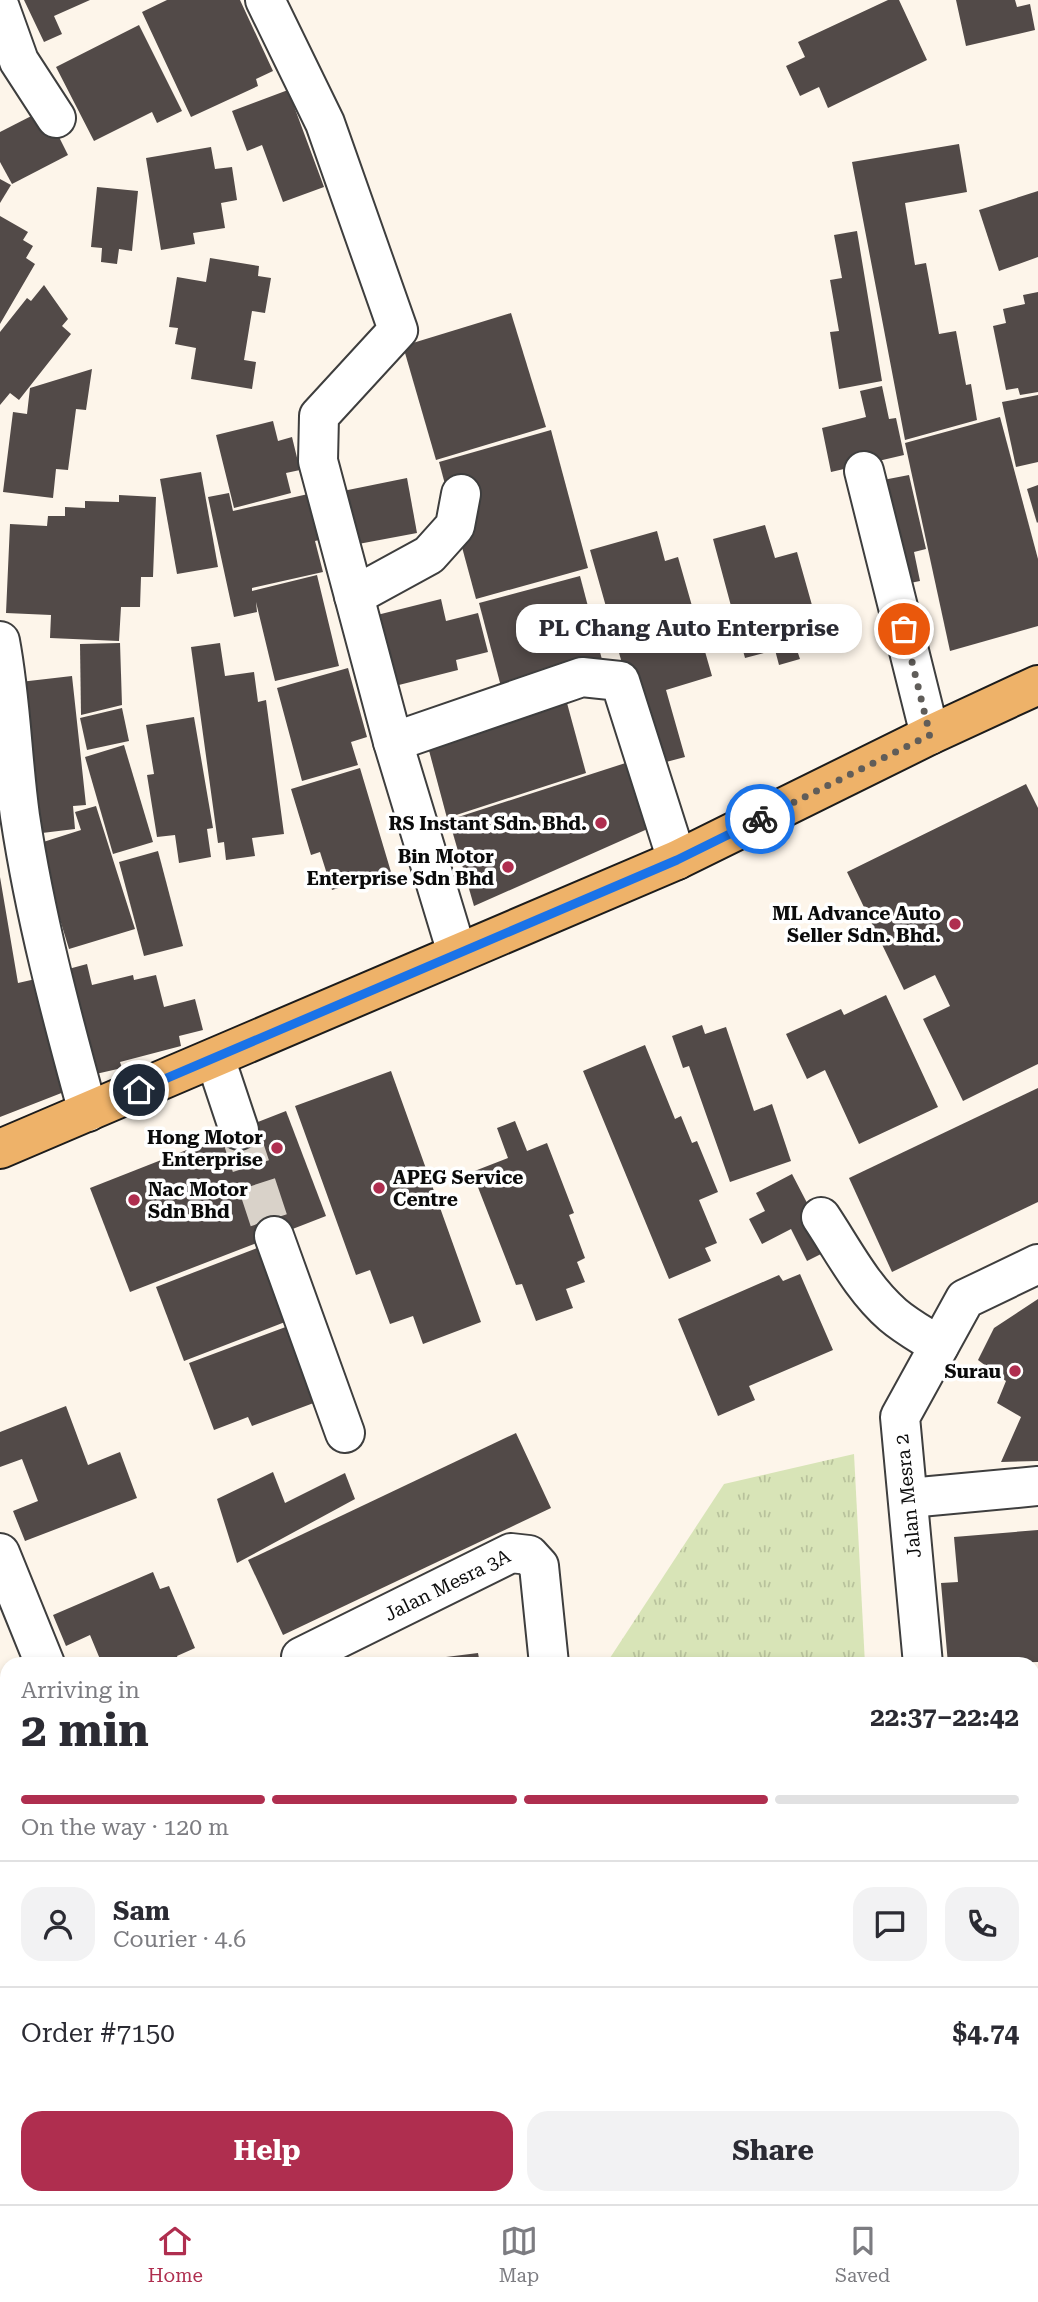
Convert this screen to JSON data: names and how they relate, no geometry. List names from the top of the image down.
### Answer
{
  "streets": {
    "street": ["Jalan Mesra 2", "Jalan Mesra 3A"]
  },
  "places": [
    "PL Chang Auto Enterprise",
    "RS Instant Sdn. Bhd.",
    "Bin Motor Enterprise Sdn Bhd",
    "ML Advance Auto Seller Sdn. Bhd.",
    "Hong Motor Enterprise",
    "APEG Service Centre",
    "Nac Motor Sdn Bhd",
    "Surau"
  ],
  "page": {
    "bubble": "PL Chang Auto Enterprise",
    "heading": ["2 min", "Arriving in", "22:37–22:42"],
    "panel": [
      "Sam",
      "Courier · 4.6",
      "Order #7150",
      "$4.74"
    ],
    "bar": "On the way · 120 m",
    "buttons": ["Help", "Share"],
    "tabs": ["Home", "Map", "Saved"]
  }
}
